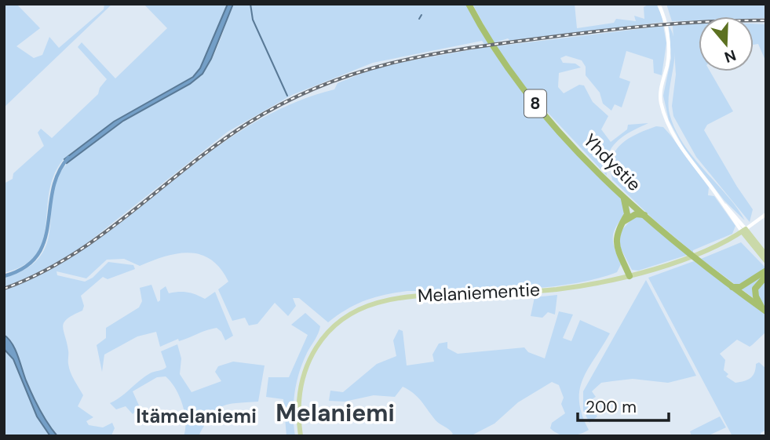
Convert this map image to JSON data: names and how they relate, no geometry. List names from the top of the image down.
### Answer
{
  "streets": {
    "highway": ["8", "Yhdystie"],
    "main road": ["Melaniementie"]
  },
  "districts": ["Melaniemi", "Itämelaniemi"],
  "scale_bar": "200 m",
  "north": "bottom"
}
